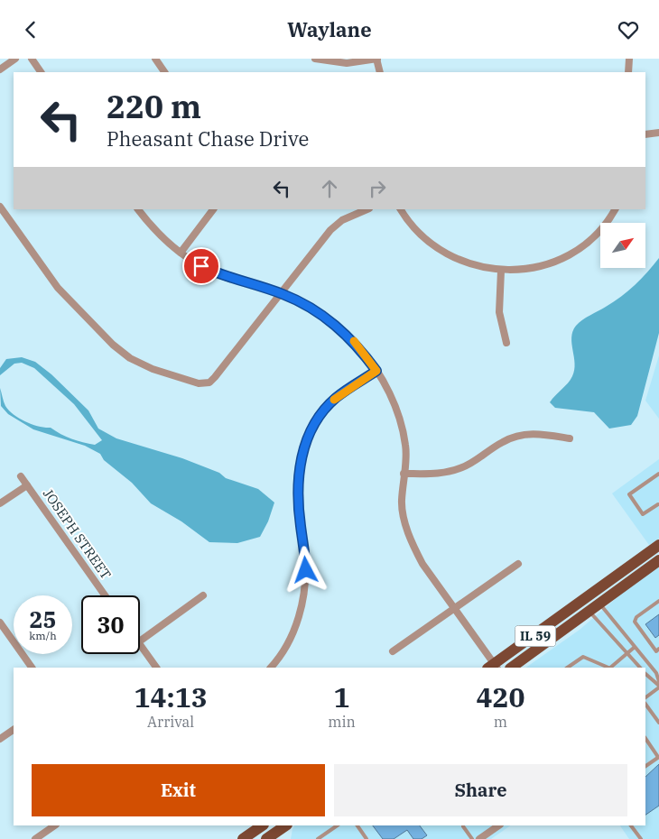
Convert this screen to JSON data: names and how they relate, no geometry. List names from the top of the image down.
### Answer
{
  "streets": {
    "main road": ["IL 59"],
    "street": ["JOSEPH STREET"]
  },
  "north": "top right",
  "page": {
    "header": "Waylane",
    "turn": ["220 m", "Pheasant Chase Drive"],
    "speed": "25 km/h",
    "limit": "30",
    "eta": [
      "14:13",
      "Arrival",
      "1",
      "min",
      "420",
      "m"
    ],
    "buttons": ["Exit", "Share"]
  }
}
